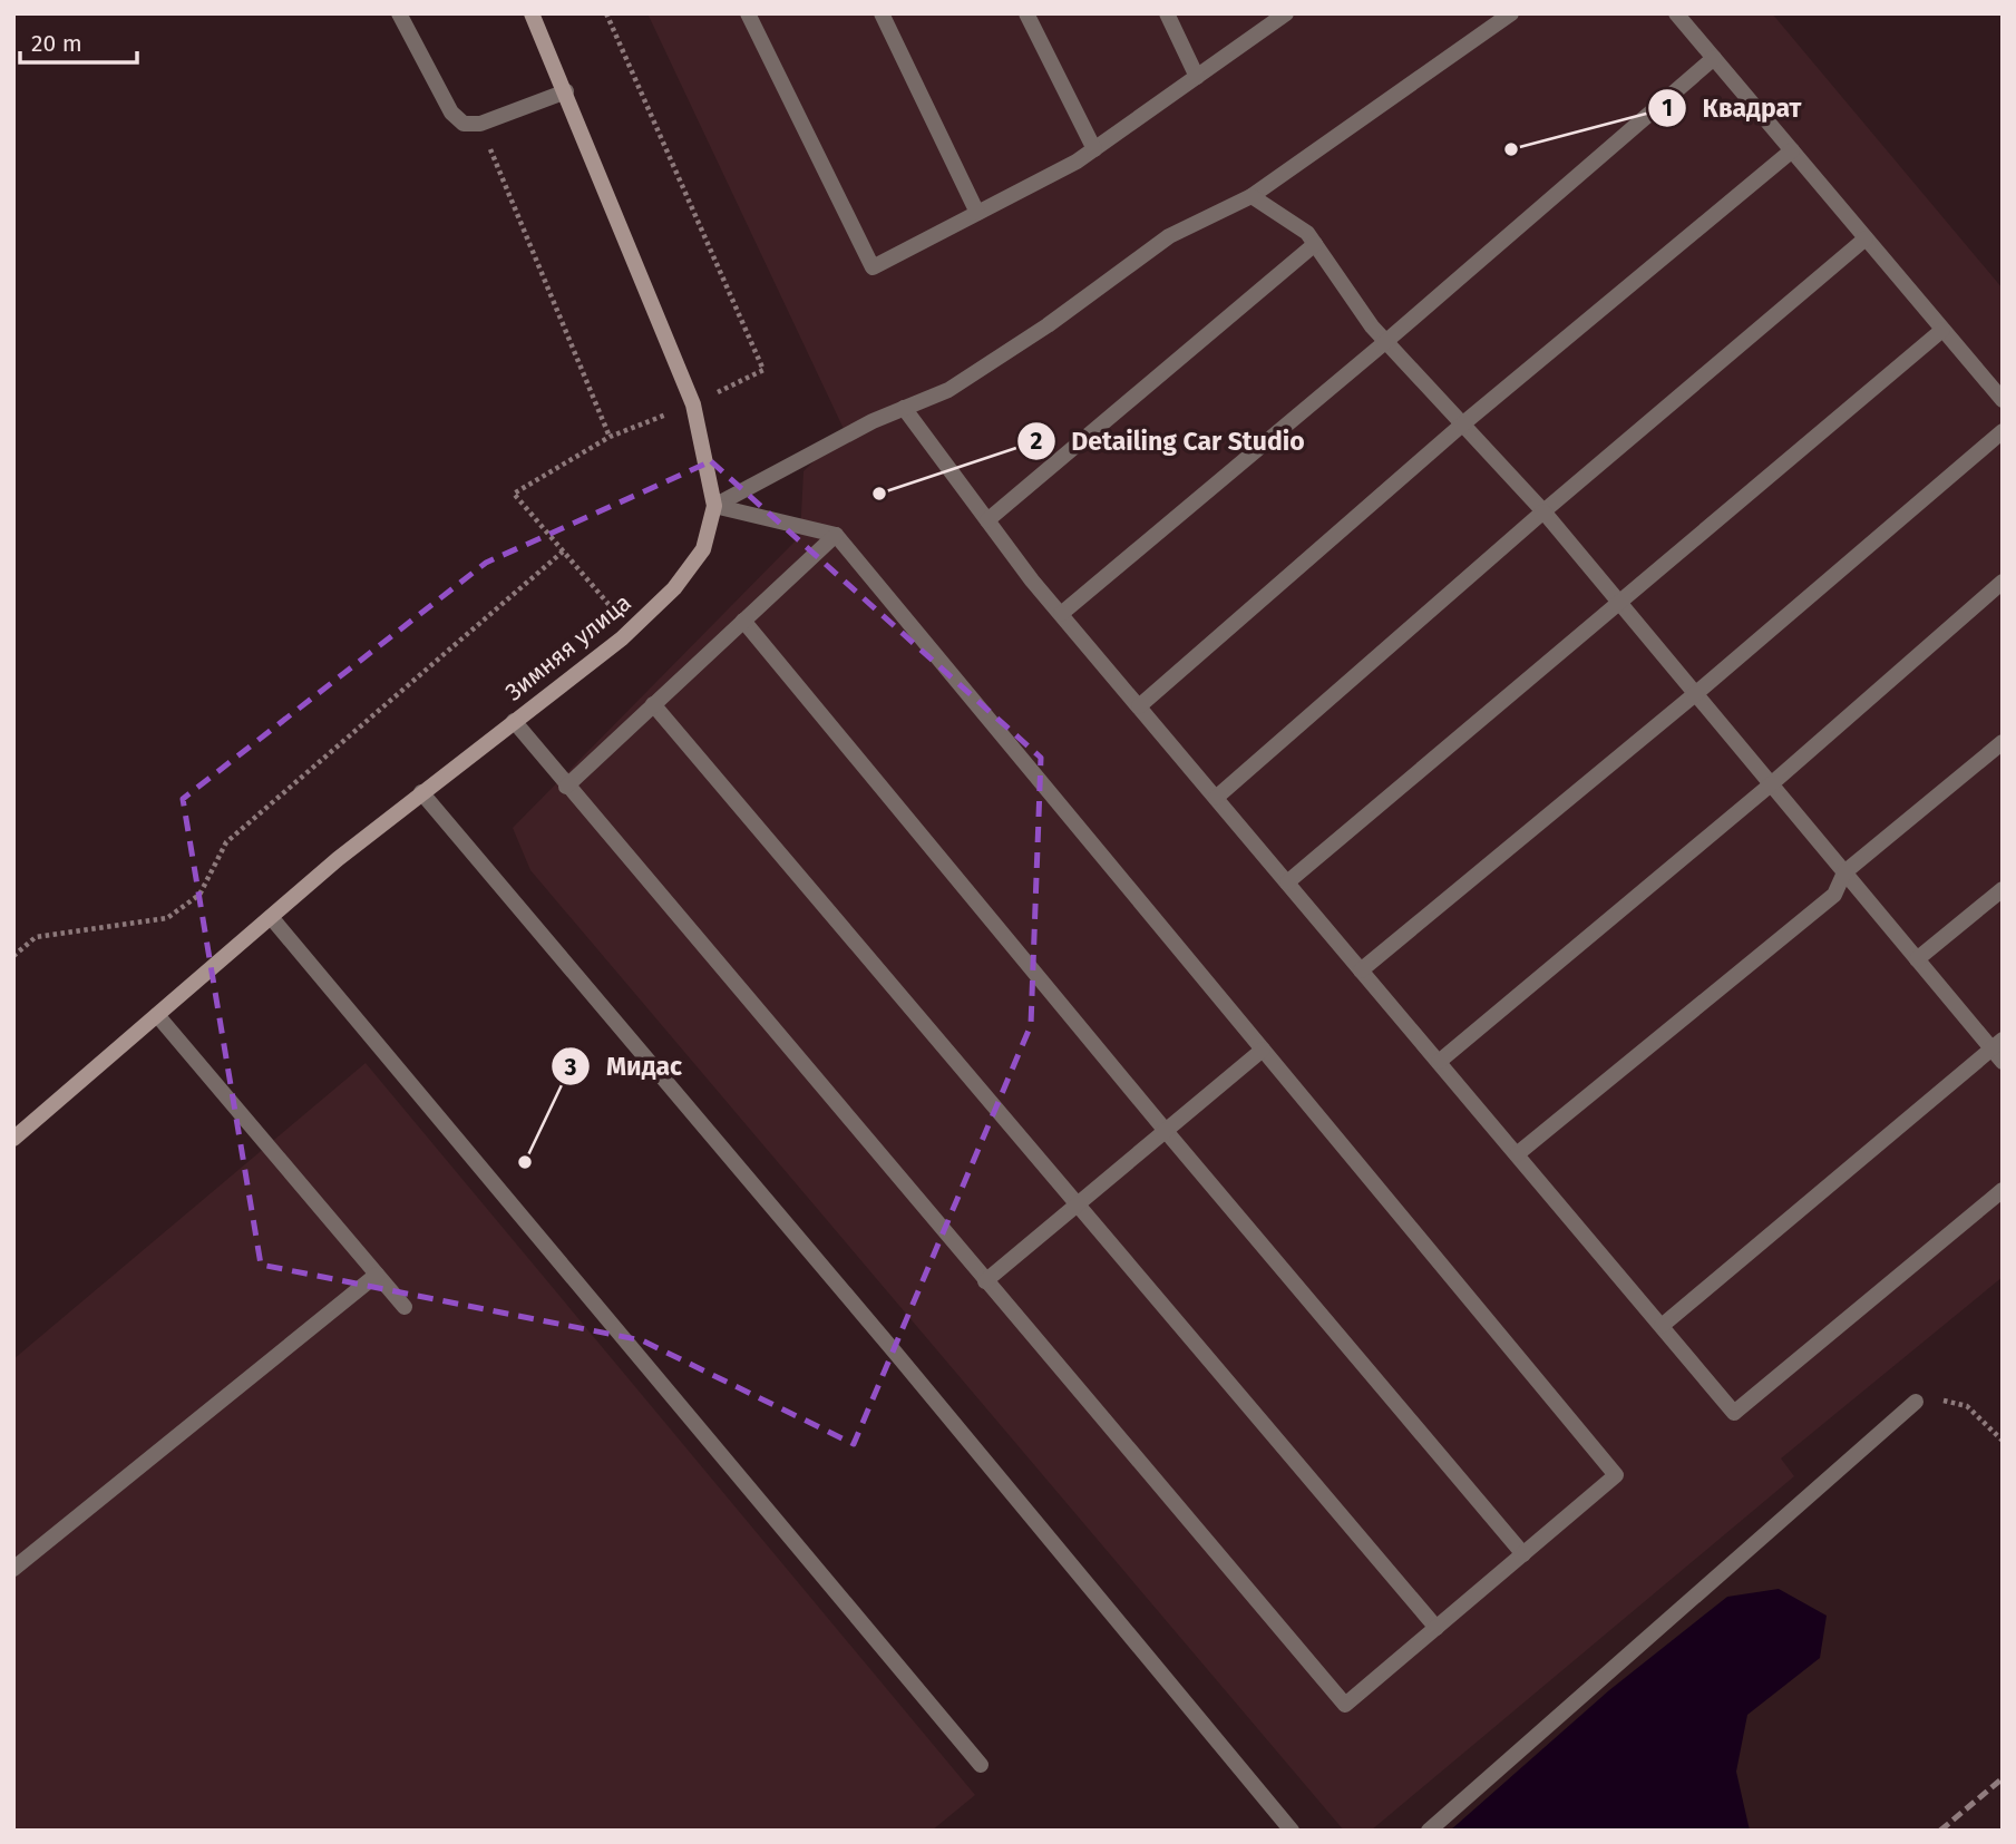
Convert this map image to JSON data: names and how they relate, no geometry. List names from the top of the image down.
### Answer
{
  "streets": {
    "street": ["Зимняя улица"]
  },
  "places": ["Квадрат", "Detailing Car Studio", "Мидас"],
  "scale_bar": "20 m"
}
